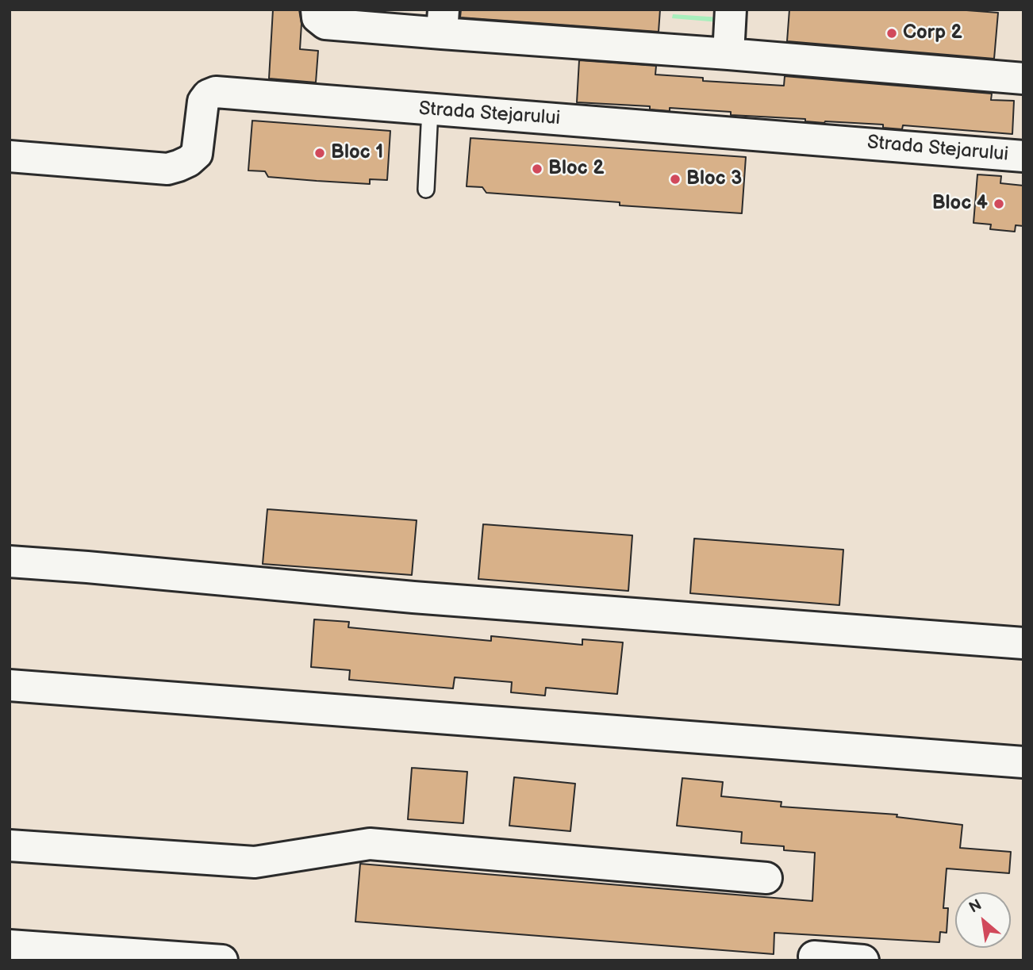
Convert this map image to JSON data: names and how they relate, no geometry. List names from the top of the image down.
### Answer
{
  "streets": {
    "street": ["Strada Stejarului"]
  },
  "places": [
    "Corp 2",
    "Bloc 1",
    "Bloc 2",
    "Bloc 3",
    "Bloc 4"
  ],
  "north": "top left"
}
